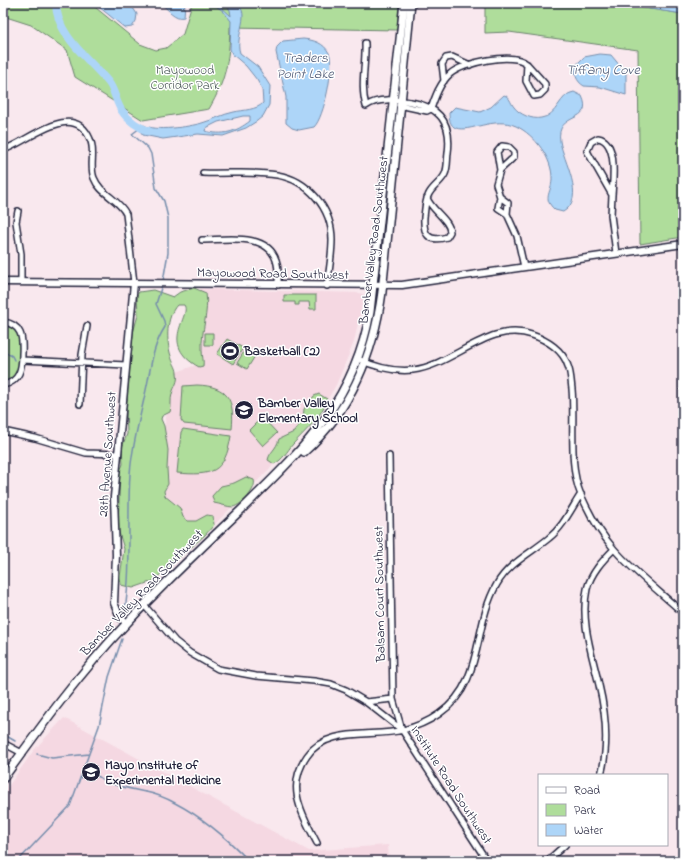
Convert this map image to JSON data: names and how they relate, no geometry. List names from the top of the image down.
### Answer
{
  "streets": {
    "main road": ["Bamber Valley Road Southwest"],
    "street": [
      "Mayowood Road Southwest",
      "28th Avenue Southwest",
      "Balsam Court Southwest",
      "Institute Road Southwest"
    ]
  },
  "crossings": [
    ["Bamber Valley Road Southwest", "Mayowood Road Southwest"],
    ["Bamber Valley Road Southwest", "28th Avenue Southwest"],
    ["Bamber Valley Road Southwest", "Institute Road Southwest"],
    ["Mayowood Road Southwest", "28th Avenue Southwest"],
    ["Balsam Court Southwest", "Institute Road Southwest"]
  ],
  "water": ["Traders Point Lake", "Tiffany Cove"],
  "parks": ["Mayowood Corridor Park"],
  "places": {
    "sports": ["Basketball (2)"],
    "school or university": ["Bamber Valley Elementary School", "Mayo Institute of Experimental Medicine"]
  },
  "legend": ["Road", "Park", "Water"]
}
